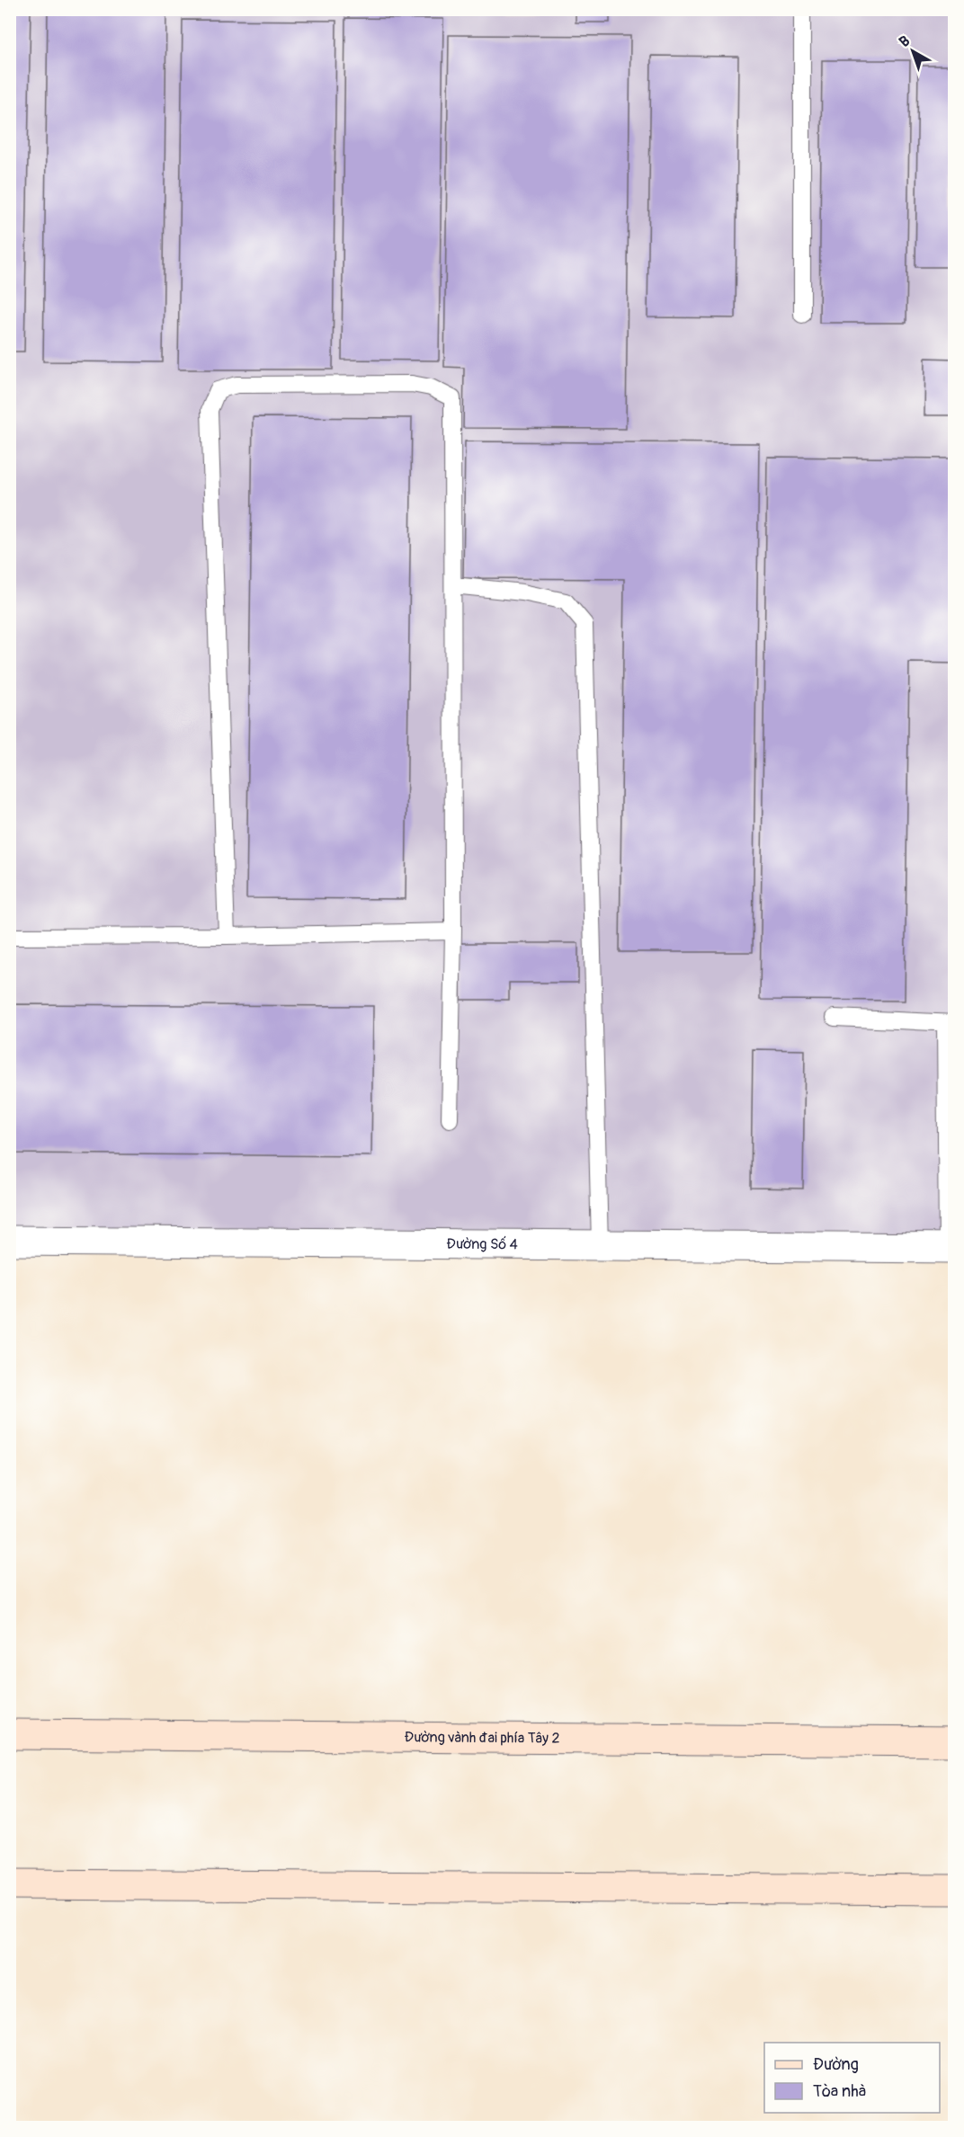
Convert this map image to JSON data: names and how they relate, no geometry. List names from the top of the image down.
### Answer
{
  "streets": {
    "main road": ["Đường vành đai phía Tây 2"],
    "street": ["Đường Số 4"]
  },
  "legend": ["Đường", "Tòa nhà"],
  "north": "top left"
}
